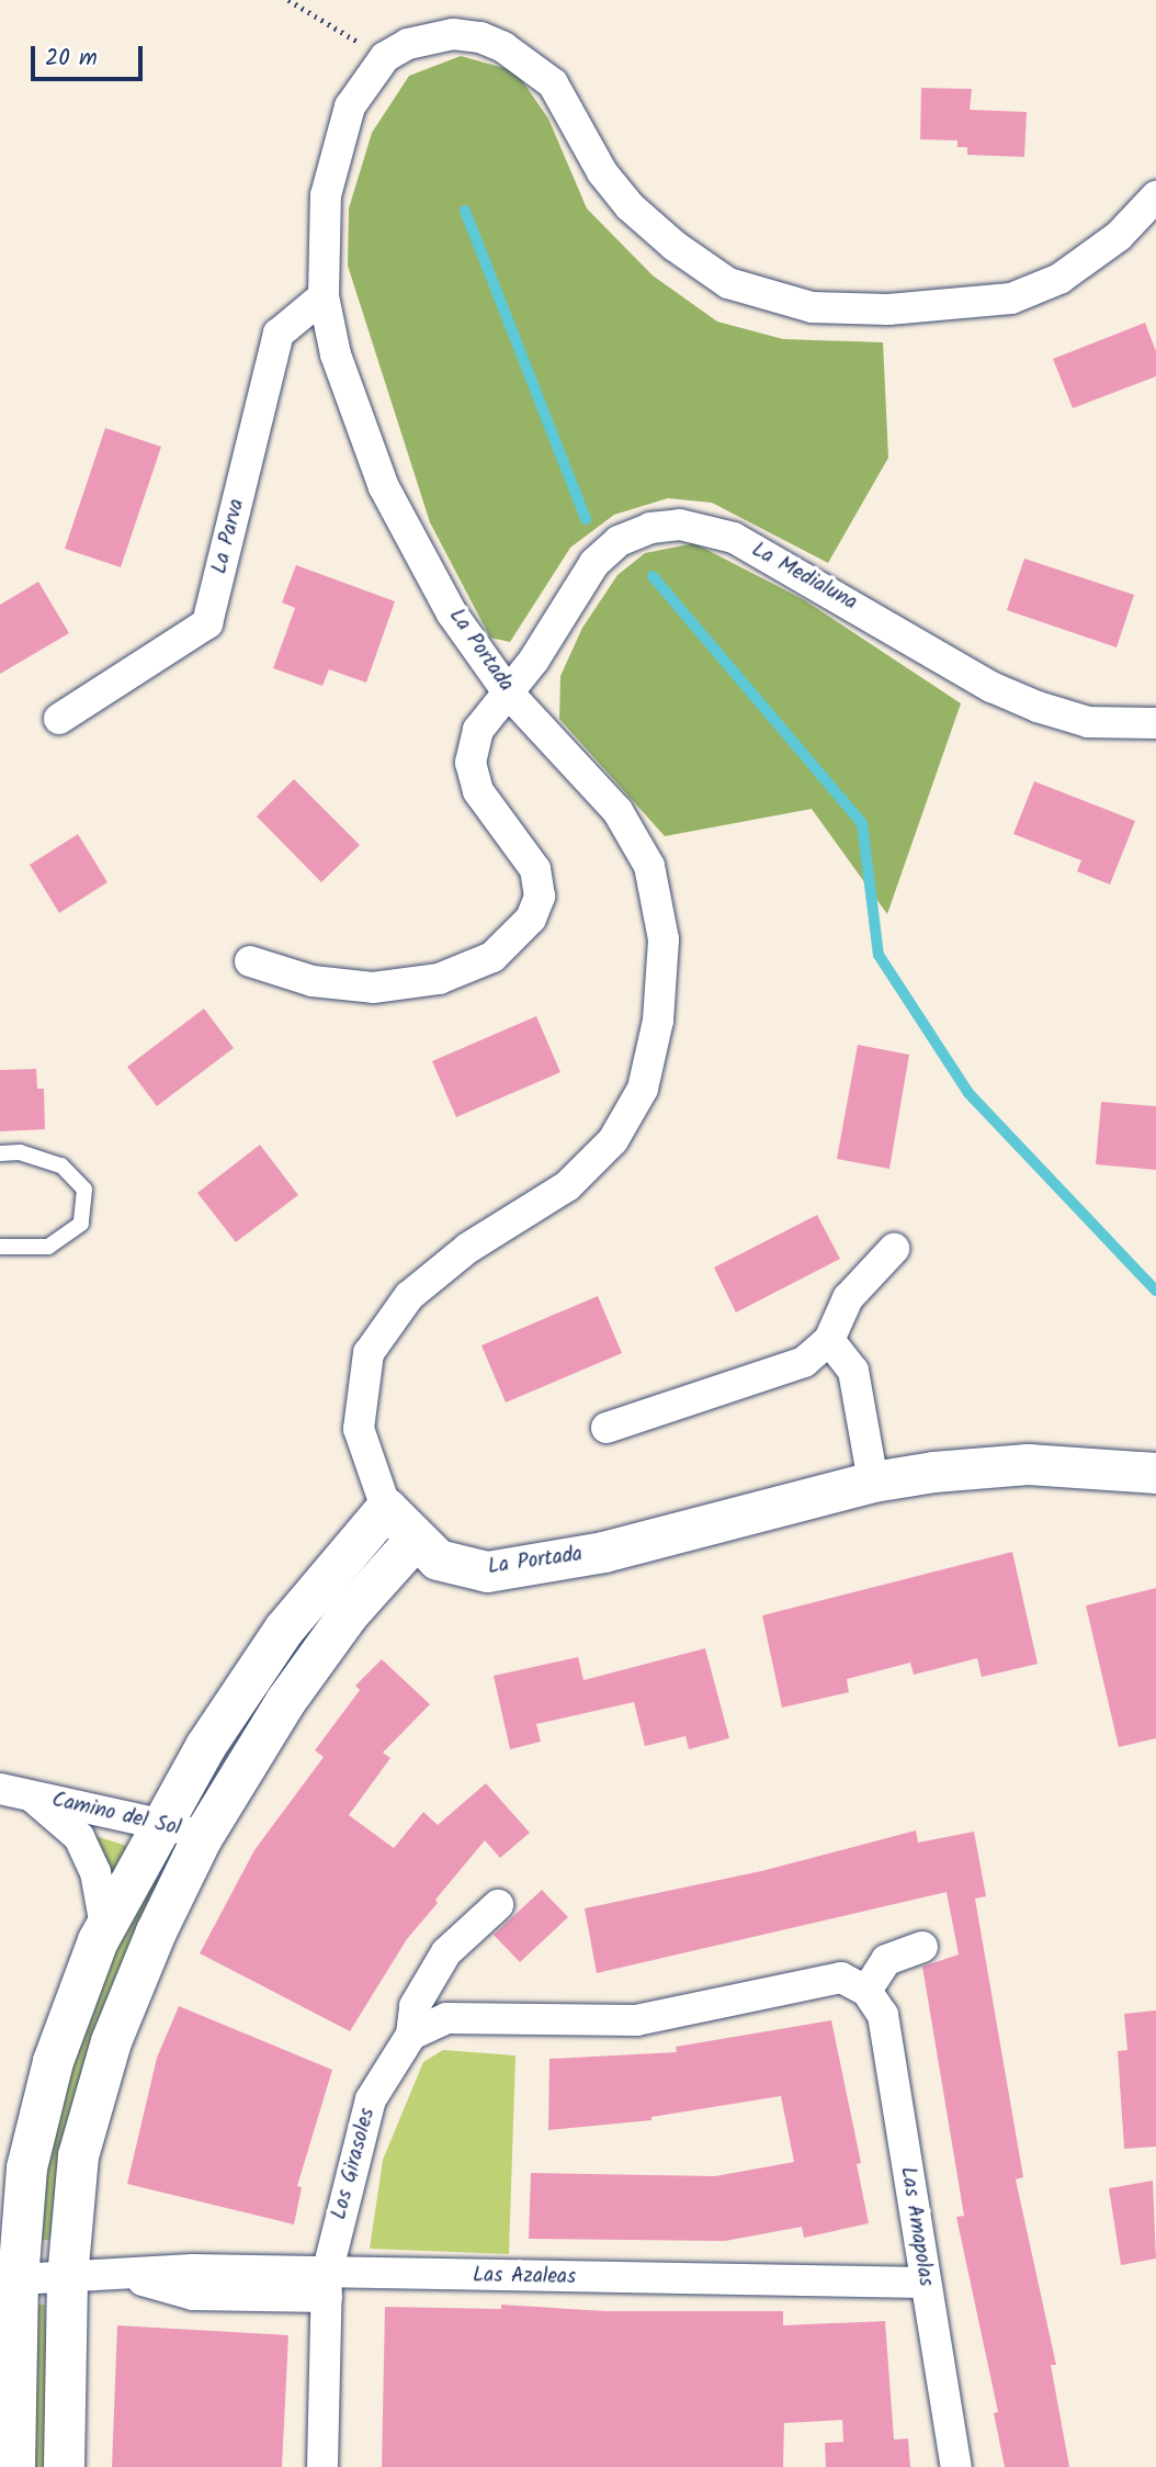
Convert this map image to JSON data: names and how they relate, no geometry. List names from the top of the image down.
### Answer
{
  "streets": {
    "street": [
      "La Parva",
      "La Medialuna",
      "La Portada",
      "Camino del Sol",
      "Los Girasoles",
      "Las Amapolas",
      "Las Azaleas"
    ]
  },
  "crossings": [
    ["La Parva", "La Portada"],
    ["La Medialuna", "La Portada"],
    ["Los Girasoles", "Las Azaleas"],
    ["Las Amapolas", "Las Azaleas"]
  ],
  "scale_bar": "20 m"
}
